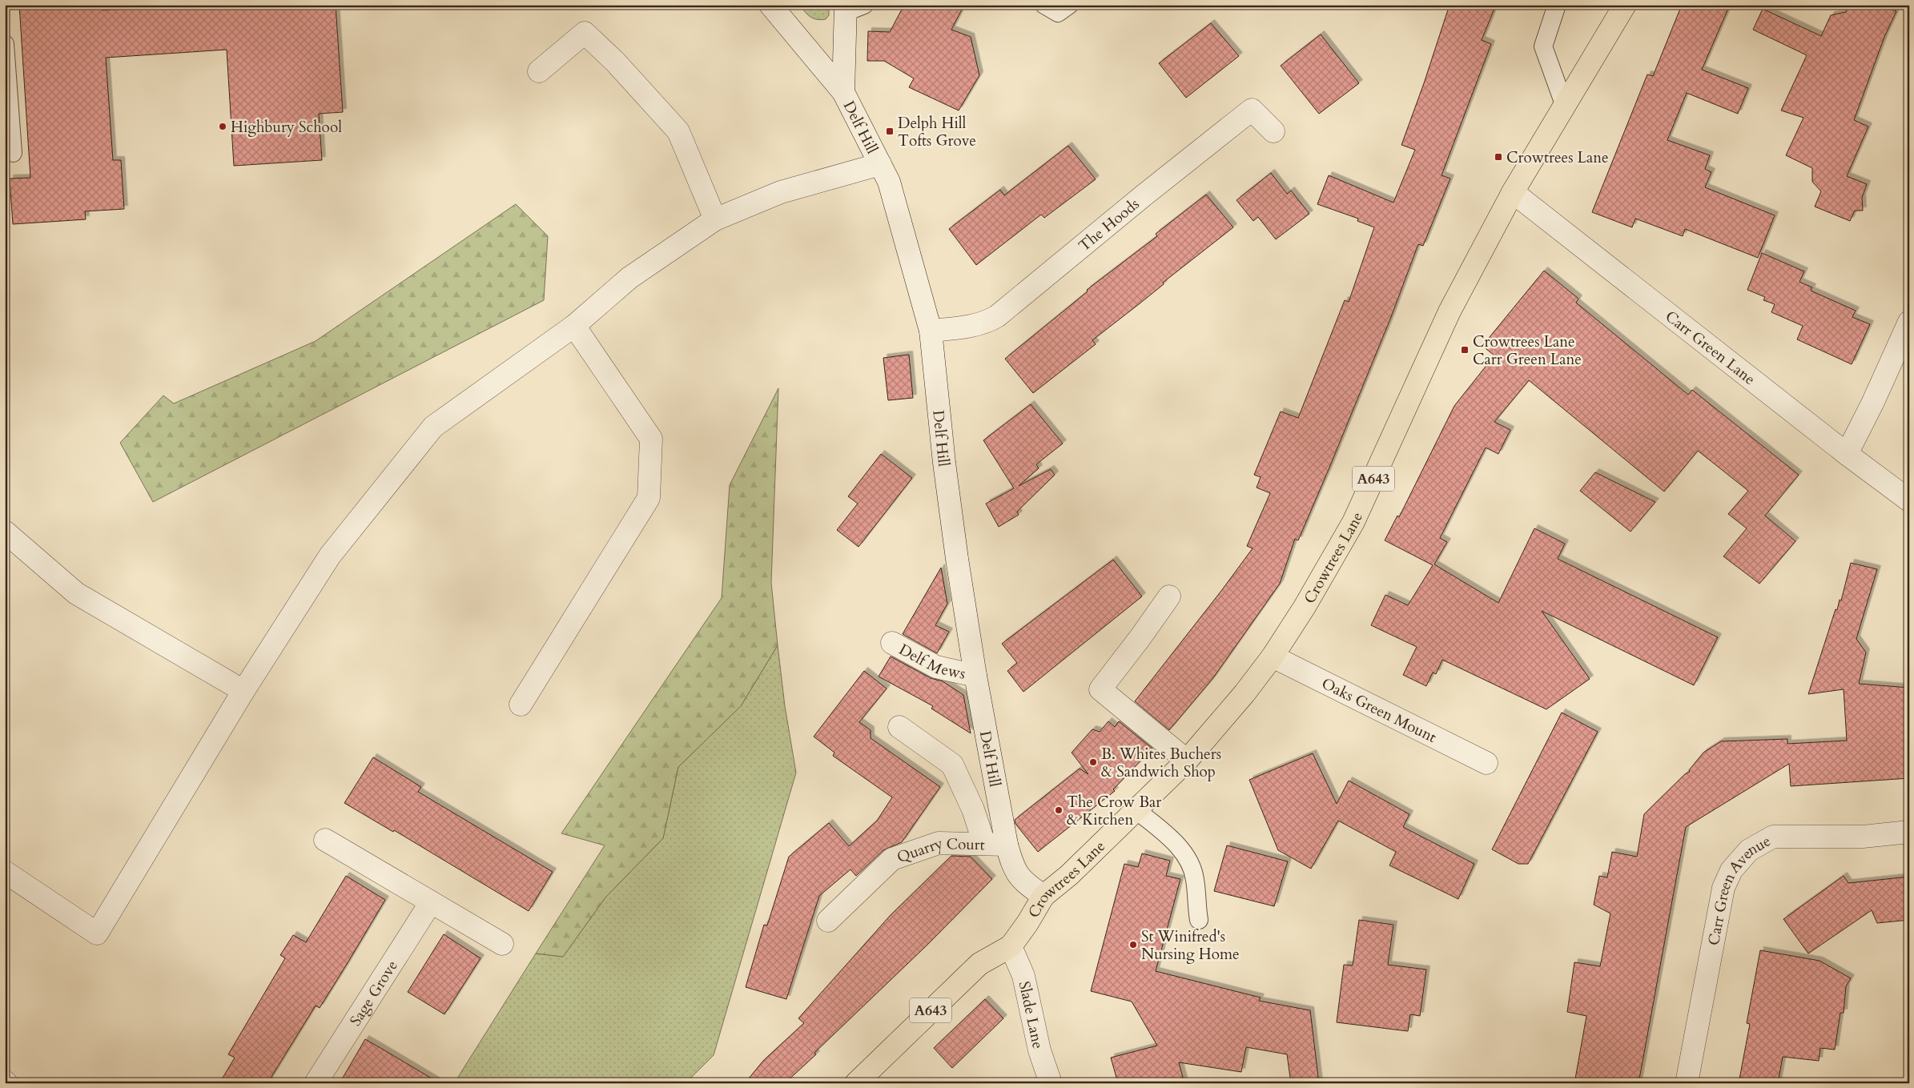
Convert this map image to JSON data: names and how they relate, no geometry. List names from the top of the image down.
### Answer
{
  "streets": {
    "main road": ["A643", "Crowtrees Lane"],
    "street": [
      "Delf Hill",
      "The Hoods",
      "Carr Green Lane",
      "Delf Mews",
      "Oaks Green Mount",
      "Quarry Court",
      "Carr Green Avenue",
      "Sage Grove",
      "Slade Lane"
    ]
  },
  "crossings": [
    ["Delf Hill", "The Hoods"],
    ["Delf Hill", "Crowtrees Lane"],
    ["Delf Hill", "Delf Mews"],
    ["Delf Hill", "Quarry Court"],
    ["Carr Green Lane", "Crowtrees Lane"],
    ["A643", "Crowtrees Lane"],
    ["A643", "Slade Lane"],
    ["Crowtrees Lane", "Oaks Green Mount"],
    ["Crowtrees Lane", "Slade Lane"]
  ],
  "places": {
    "other": [
      "Highbury School",
      "B. Whites Buchers & Sandwich Shop",
      "The Crow Bar & Kitchen",
      "St Winifred's Nursing Home"
    ],
    "transit": ["Delph Hill Tofts Grove", "Crowtrees Lane", "Crowtrees Lane Carr Green Lane"]
  }
}
